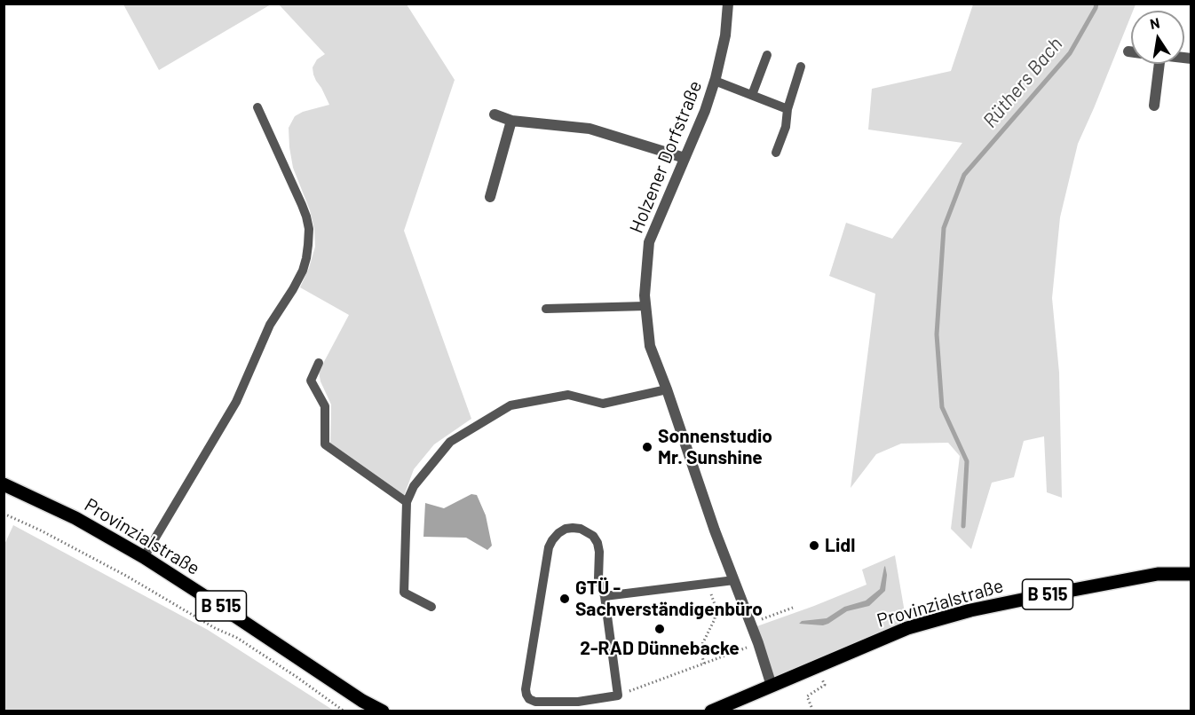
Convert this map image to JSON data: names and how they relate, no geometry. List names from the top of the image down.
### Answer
{
  "streets": {
    "main road": ["Provinzialstraße", "B 515"],
    "street": ["Holzener Dorfstraße"]
  },
  "crossings": [
    ["Holzener Dorfstraße", "Provinzialstraße"]
  ],
  "water": ["Rüthers Bach"],
  "places": [
    "Sonnenstudio Mr. Sunshine",
    "Lidl",
    "GTÜ - Sachverständigenbüro",
    "2-RAD Dünnebacke"
  ],
  "north": "top"
}
